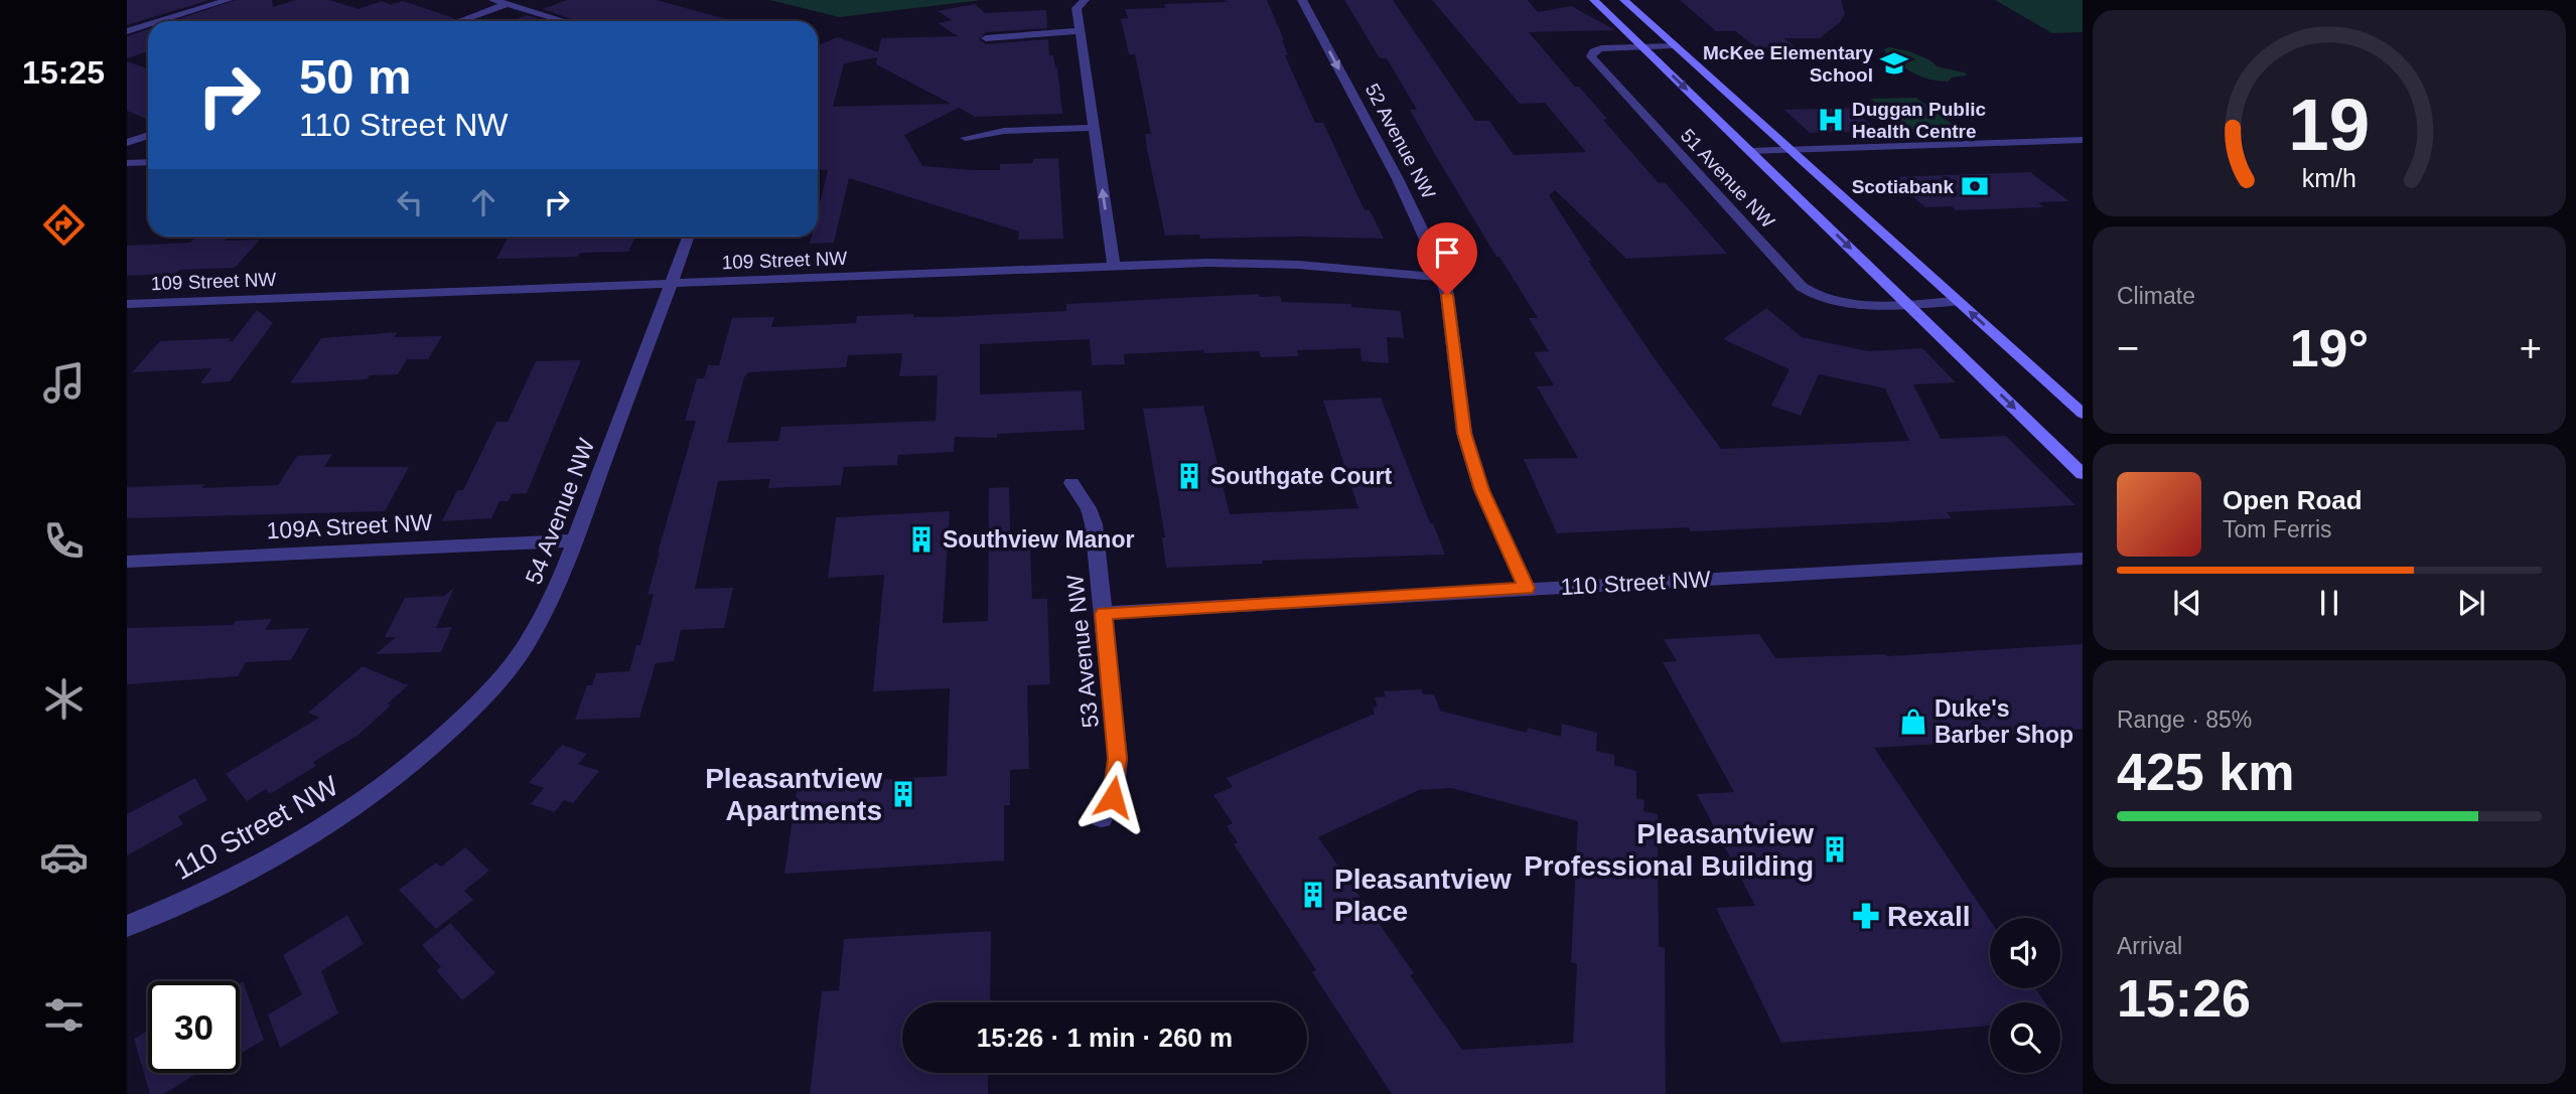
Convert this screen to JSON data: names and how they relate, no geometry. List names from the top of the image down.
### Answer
{
  "streets": {
    "main road": ["51 Avenue NW"],
    "street": [
      "52 Avenue NW",
      "109 Street NW",
      "54 Avenue NW",
      "109A Street NW",
      "110 Street NW",
      "53 Avenue NW"
    ]
  },
  "crossings": [
    ["52 Avenue NW", "109 Street NW"],
    ["52 Avenue NW", "110 Street NW"],
    ["109 Street NW", "54 Avenue NW"],
    ["54 Avenue NW", "109A Street NW"],
    ["54 Avenue NW", "110 Street NW"],
    ["110 Street NW", "53 Avenue NW"]
  ],
  "one_way": ["52 Avenue NW"],
  "places": {
    "school or university": ["McKee Elementary School"],
    "hospital": ["Duggan Public Health Centre"],
    "bank": ["Scotiabank"],
    "building": [
      "Southgate Court",
      "Southview Manor",
      "Pleasantview Apartments",
      "Pleasantview Professional Building",
      "Pleasantview Place"
    ],
    "shop": ["Duke's Barber Shop"],
    "pharmacy": ["Rexall"]
  },
  "page": {
    "tabs": "15:25",
    "turn": ["50 m", "110 Street NW"],
    "tile": [
      "Climate",
      ["Range · 85%", "425 km"],
      ["Arrival", "15:26"]
    ],
    "heat": ["−", "19°", "+"],
    "song": ["Open Road", "Tom Ferris"],
    "limit": "30",
    "trip": "15:26 · 1 min · 260 m",
    "gauge": ["19", "km/h"]
  }
}
